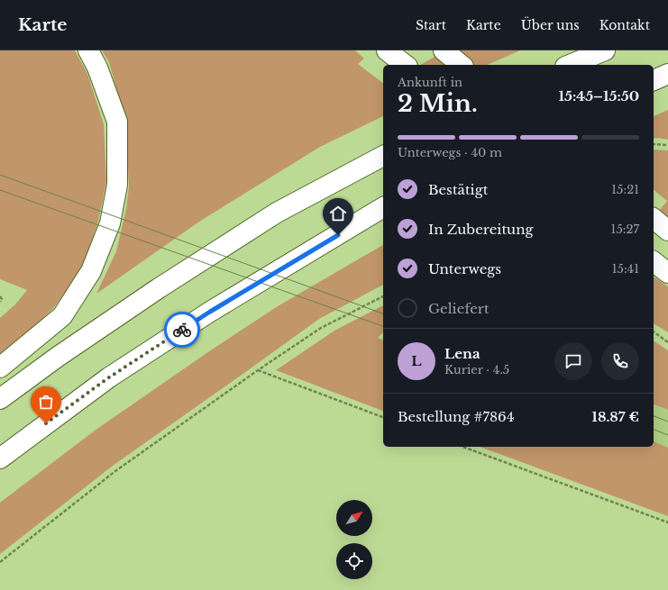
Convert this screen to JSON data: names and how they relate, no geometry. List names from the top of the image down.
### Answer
{
  "north": "top right",
  "page": {
    "header": "Karte",
    "nav": [
      "Start",
      "Karte",
      "Über uns",
      "Kontakt"
    ],
    "heading": ["2 Min.", "Ankunft in", "15:45–15:50"],
    "panel": [
      "Lena",
      "Kurier · 4.5",
      "Bestellung #7864",
      "18.87 €"
    ],
    "bar": "Unterwegs · 40 m",
    "list": [
      ["Bestätigt", "15:21"],
      ["In Zubereitung", "15:27"],
      ["Unterwegs", "15:41"],
      "Geliefert"
    ],
    "round": "L"
  }
}
